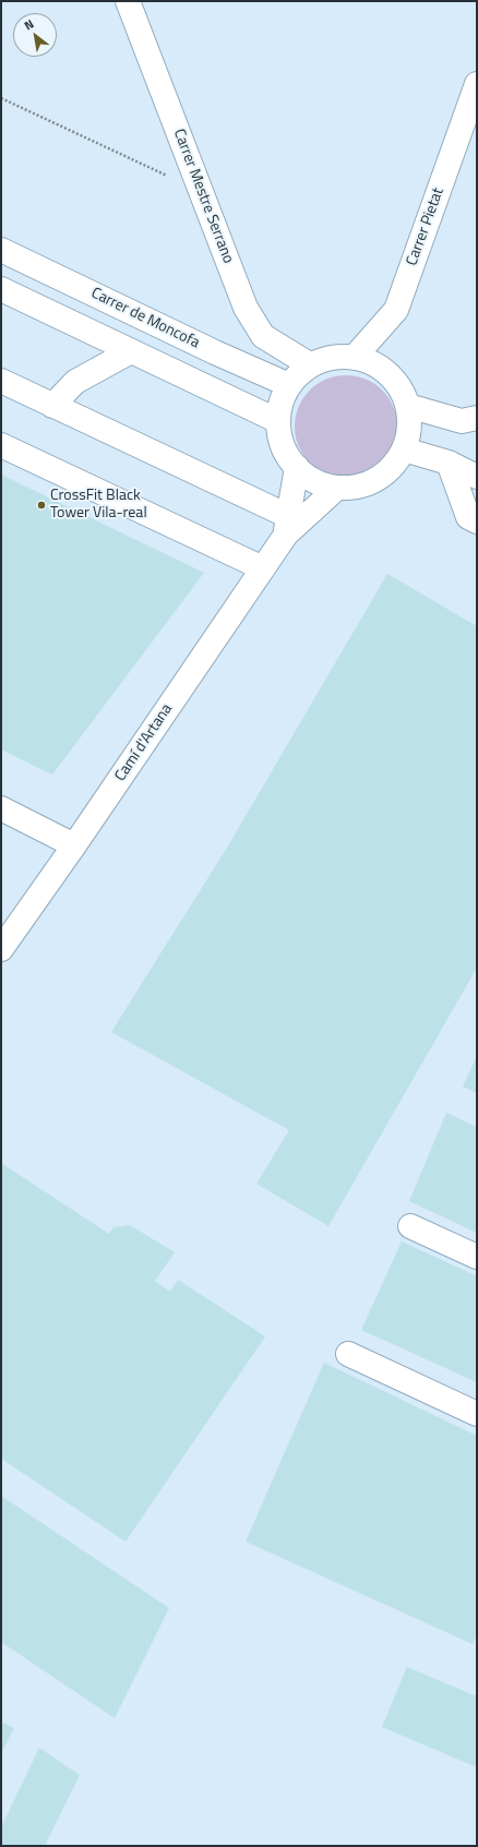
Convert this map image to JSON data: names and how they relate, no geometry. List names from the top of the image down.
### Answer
{
  "streets": {
    "street": [
      "Carrer Mestre Serrano",
      "Carrer Pietat",
      "Carrer de Moncofa",
      "Camí d'Artana"
    ]
  },
  "crossings": [
    ["Carrer Mestre Serrano", "Carrer Pietat"],
    ["Carrer Mestre Serrano", "Carrer de Moncofa"],
    ["Carrer Mestre Serrano", "Camí d'Artana"],
    ["Carrer Pietat", "Carrer de Moncofa"],
    ["Carrer Pietat", "Camí d'Artana"],
    ["Carrer de Moncofa", "Camí d'Artana"]
  ],
  "places": ["CrossFit Black Tower Vila-real"],
  "north": "top left"
}
